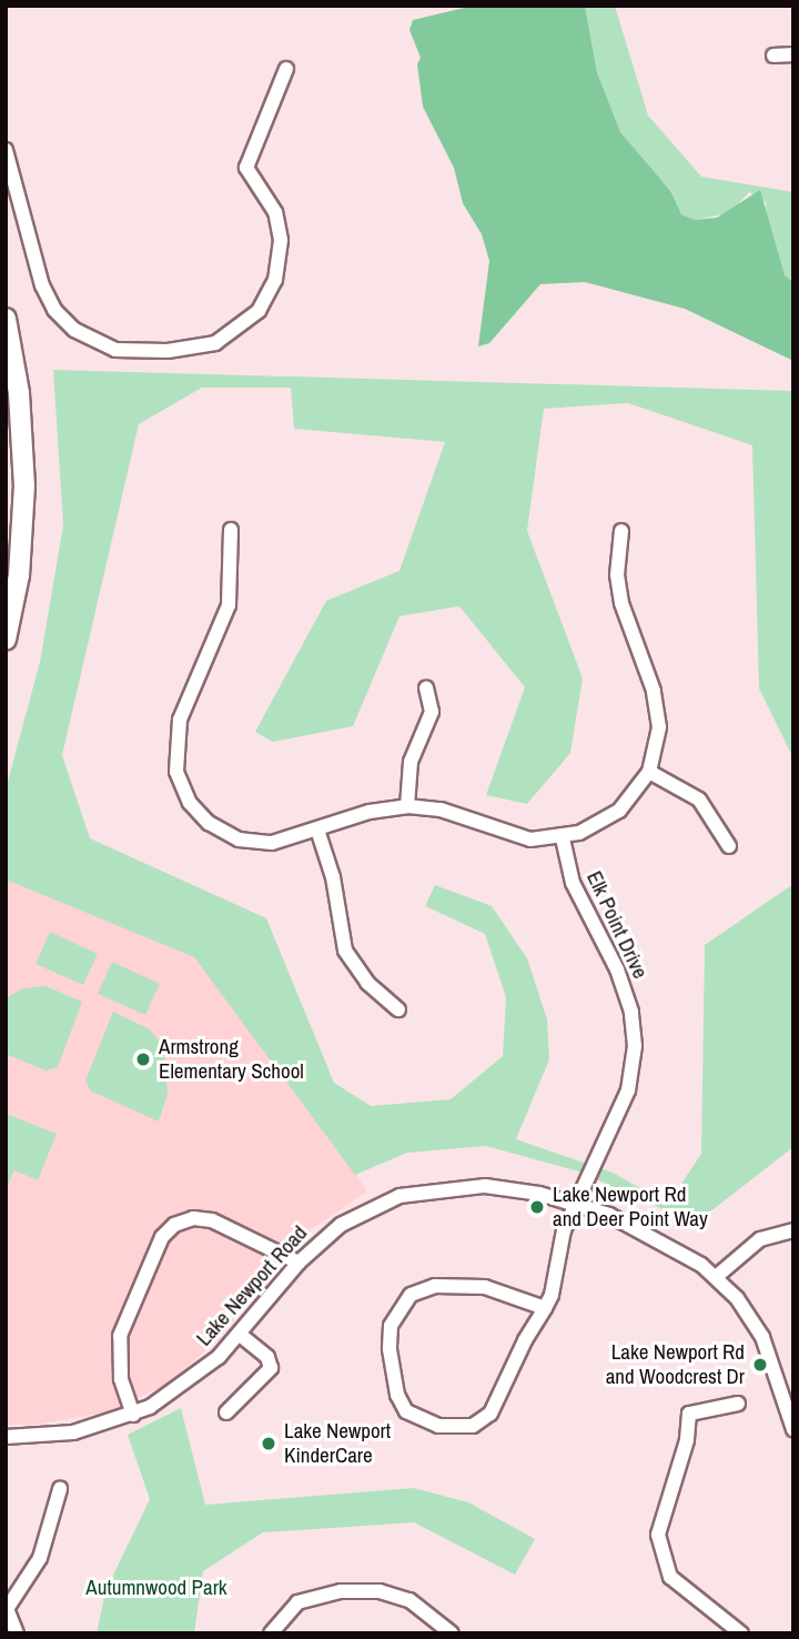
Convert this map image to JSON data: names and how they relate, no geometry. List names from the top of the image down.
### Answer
{
  "streets": {
    "street": ["Elk Point Drive", "Lake Newport Road"]
  },
  "crossings": [
    ["Elk Point Drive", "Lake Newport Road"]
  ],
  "parks": ["Autumnwood Park"],
  "places": [
    "Armstrong Elementary School",
    "Lake Newport Rd and Deer Point Way",
    "Lake Newport Rd and Woodcrest Dr",
    "Lake Newport KinderCare"
  ]
}
